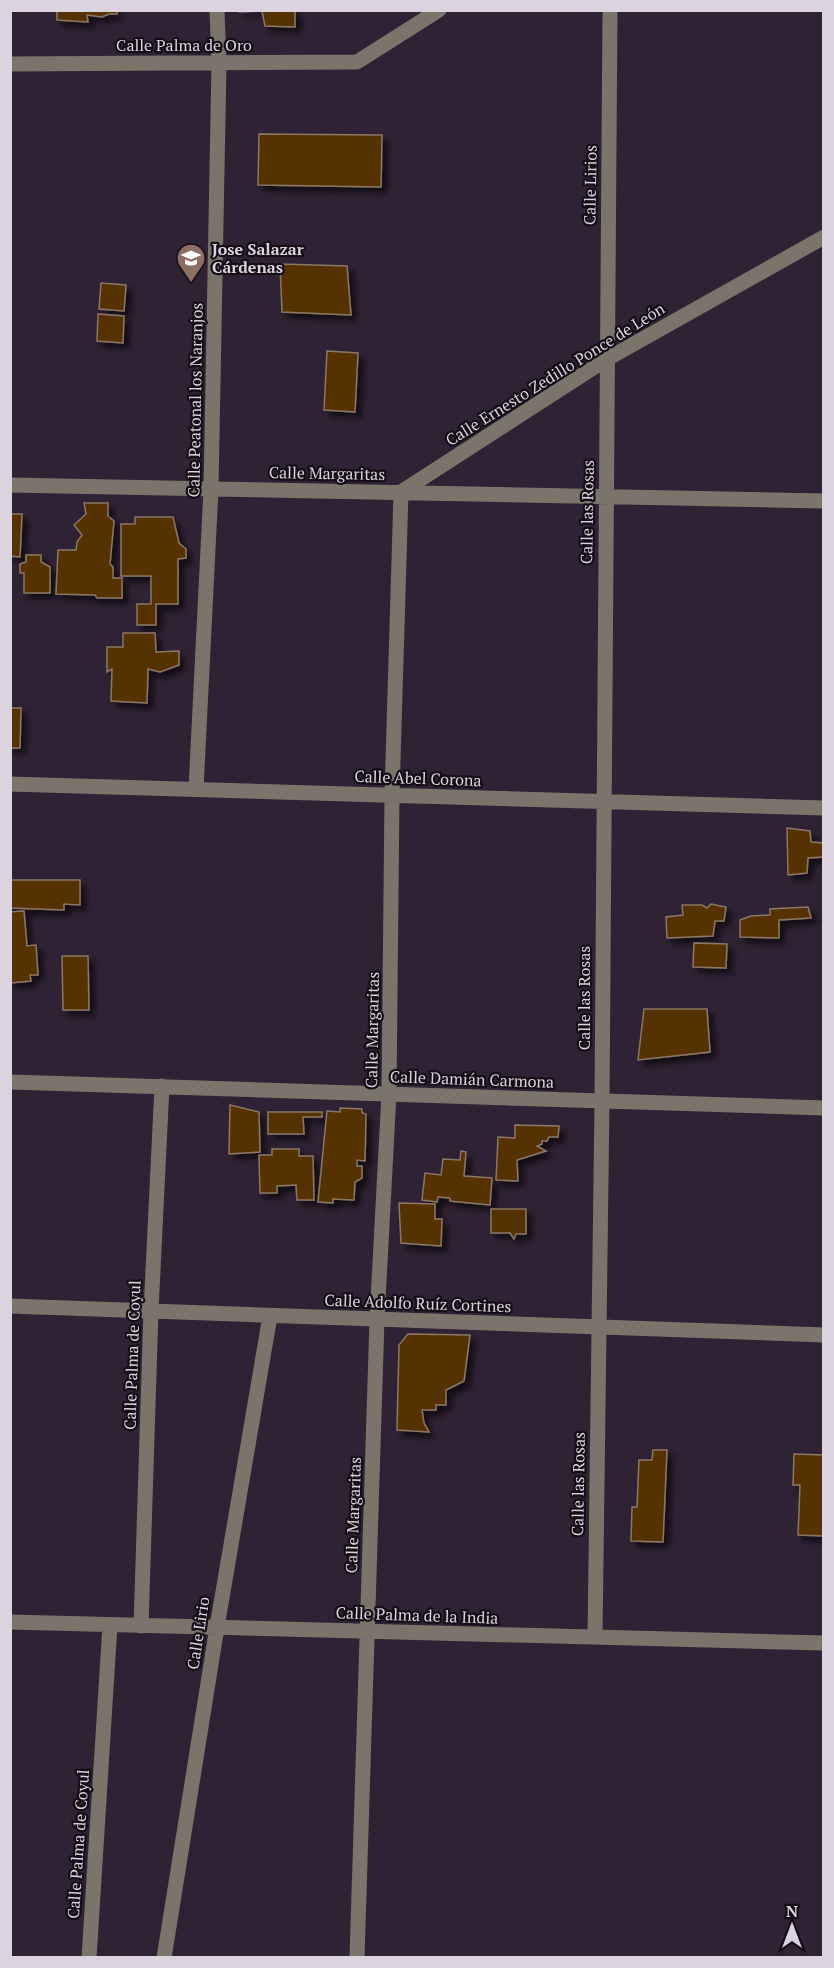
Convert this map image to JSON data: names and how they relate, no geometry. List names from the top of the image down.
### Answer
{
  "streets": {
    "street": [
      "Calle Palma de Oro",
      "Calle Lirios",
      "Calle Ernesto Zedillo Ponce de León",
      "Calle Peatonal los Naranjos",
      "Calle Margaritas",
      "Calle las Rosas",
      "Calle Abel Corona",
      "Calle Damián Carmona",
      "Calle Adolfo Ruíz Cortines",
      "Calle Palma de Coyul",
      "Calle Palma de la India",
      "Calle Lirio"
    ]
  },
  "crossings": [
    ["Calle Palma de Oro", "Calle Peatonal los Naranjos"],
    ["Calle Lirios", "Calle Ernesto Zedillo Ponce de León"],
    ["Calle Lirios", "Calle las Rosas"],
    ["Calle Ernesto Zedillo Ponce de León", "Calle Margaritas"],
    ["Calle Ernesto Zedillo Ponce de León", "Calle las Rosas"],
    ["Calle Peatonal los Naranjos", "Calle Margaritas"],
    ["Calle Peatonal los Naranjos", "Calle Abel Corona"],
    ["Calle Margaritas", "Calle Abel Corona"],
    ["Calle Margaritas", "Calle Damián Carmona"],
    ["Calle Margaritas", "Calle Adolfo Ruíz Cortines"],
    ["Calle Margaritas", "Calle Palma de la India"],
    ["Calle las Rosas", "Calle Abel Corona"],
    ["Calle las Rosas", "Calle Damián Carmona"],
    ["Calle las Rosas", "Calle Adolfo Ruíz Cortines"],
    ["Calle las Rosas", "Calle Palma de la India"],
    ["Calle Damián Carmona", "Calle Palma de Coyul"],
    ["Calle Adolfo Ruíz Cortines", "Calle Palma de Coyul"],
    ["Calle Adolfo Ruíz Cortines", "Calle Lirio"],
    ["Calle Palma de Coyul", "Calle Palma de la India"],
    ["Calle Palma de la India", "Calle Lirio"]
  ],
  "places": {
    "school or university": ["Jose Salazar Cárdenas"]
  },
  "north": "top"
}
